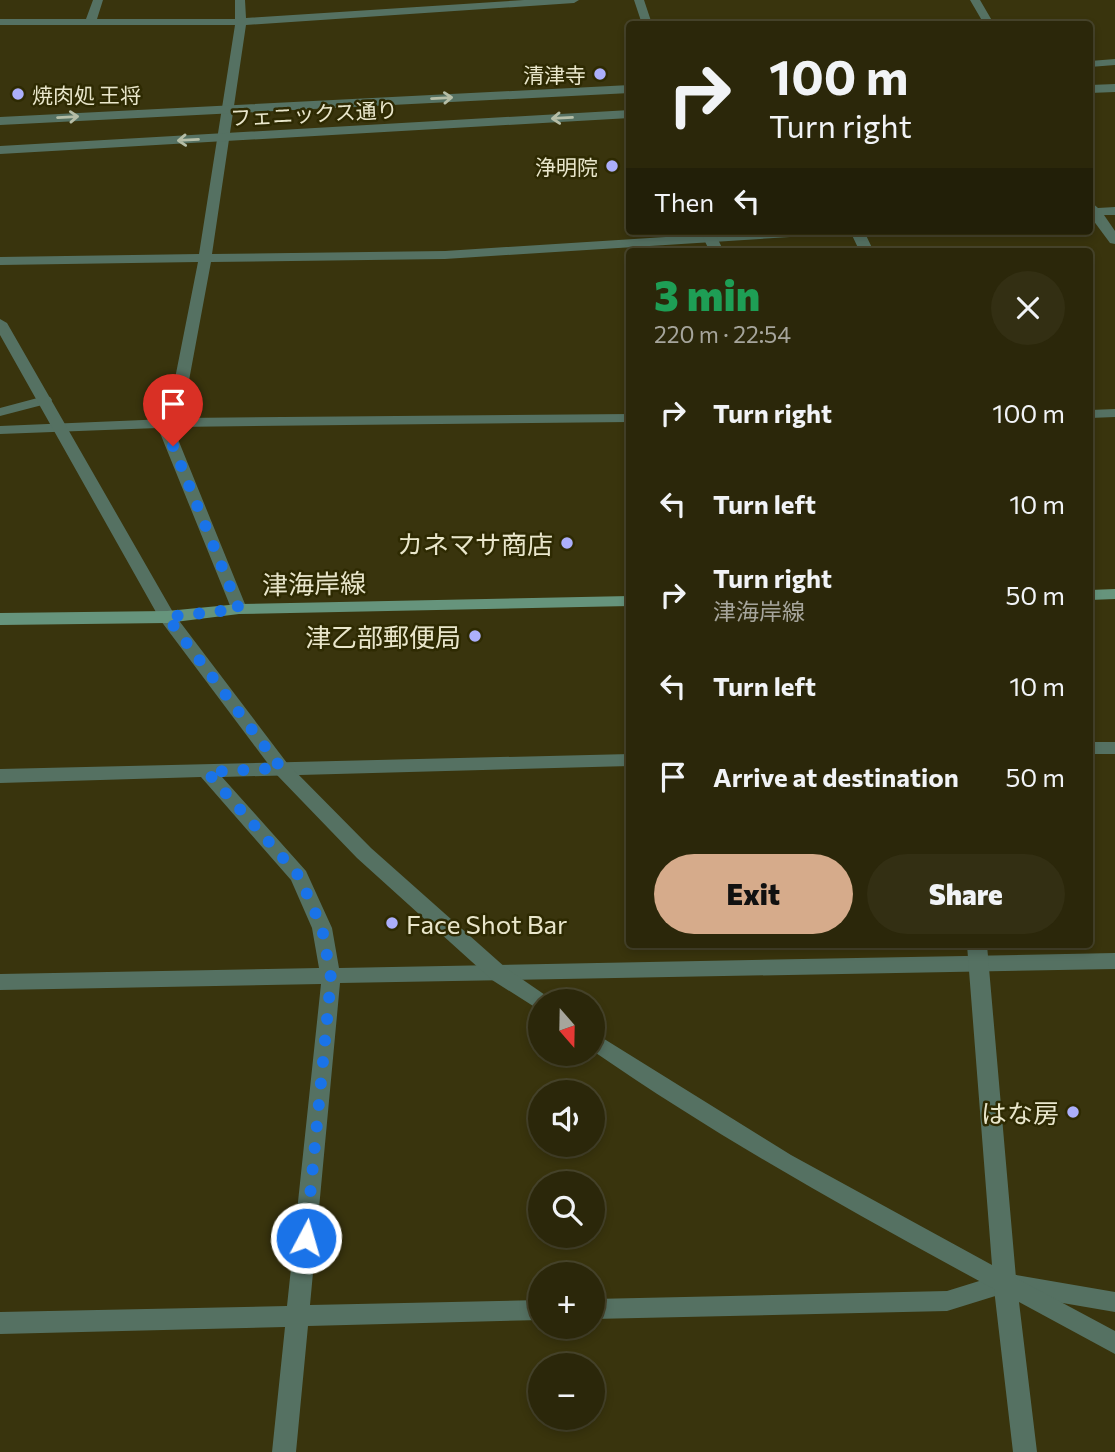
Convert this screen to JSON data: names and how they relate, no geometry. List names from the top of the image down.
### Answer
{
  "streets": {
    "main road": ["津海岸線"],
    "street": ["フェニックス通り"]
  },
  "places": [
    "清津寺",
    "焼肉処 王将",
    "浄明院",
    "カネマサ商店",
    "津乙部郵便局",
    "Face Shot Bar",
    "はな房"
  ],
  "north": "bottom",
  "page": {
    "turn": ["100 m", "Turn right"],
    "then": "Then",
    "heading": ["3 min", "220 m · 22:54"],
    "list": [
      {
        "name": "Turn right",
        "value": "100 m"
      },
      {
        "name": "Turn left",
        "value": "10 m"
      },
      {
        "name": "Turn right",
        "note": "津海岸線",
        "value": "50 m"
      },
      {
        "name": "Turn left",
        "value": "10 m"
      },
      {
        "name": "Arrive at destination",
        "value": "50 m"
      }
    ],
    "buttons": ["Exit", "Share"],
    "map_buttons": ["+", "−"]
  }
}
